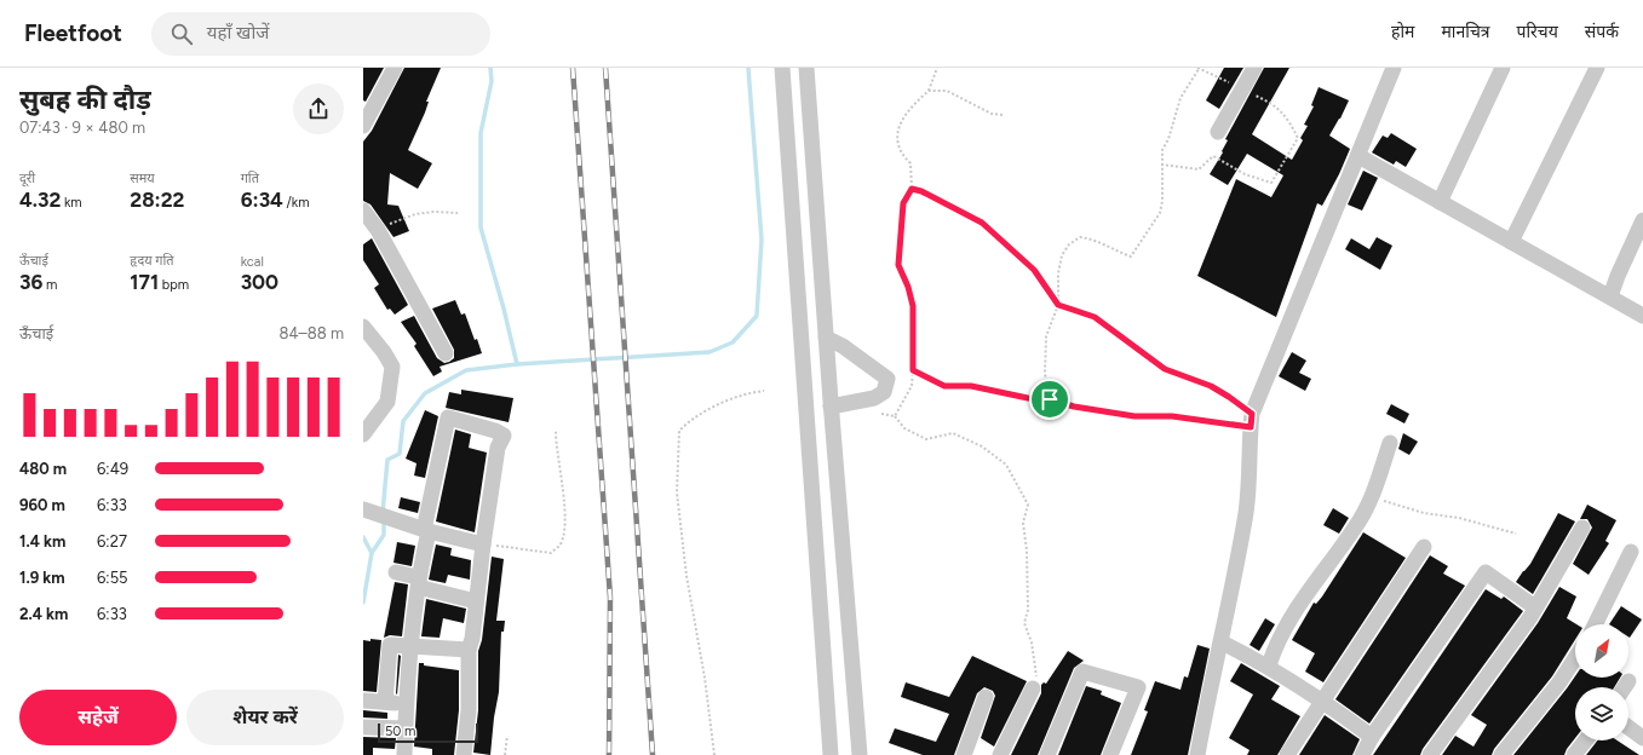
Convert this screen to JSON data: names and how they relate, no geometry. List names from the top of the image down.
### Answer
{
  "scale_bar": "50 m",
  "north": "top right",
  "page": {
    "header": "Fleetfoot",
    "search": "यहाँ खोजें",
    "nav": [
      "होम",
      "मानचित्र",
      "परिचय",
      "संपर्क"
    ],
    "heading": ["सुबह की दौड़", "07:43 · 9 × 480 m"],
    "stats": [
      ["दूरी", "4.32 km"],
      ["समय", "28:22"],
      ["गति", "6:34 /km"],
      ["ऊँचाई", "36 m"],
      ["हृदय गति", "171 bpm"],
      ["kcal", "300"]
    ],
    "chart": ["ऊँचाई", "84–88 m"],
    "list": [
      {
        "name": "480 m",
        "note": "6:49"
      },
      {
        "name": "960 m",
        "note": "6:33"
      },
      {
        "name": "1.4 km",
        "note": "6:27"
      },
      {
        "name": "1.9 km",
        "note": "6:55"
      },
      {
        "name": "2.4 km",
        "note": "6:33"
      }
    ],
    "buttons": ["सहेजें", "शेयर करें"],
    "scale": "50 m"
  }
}
